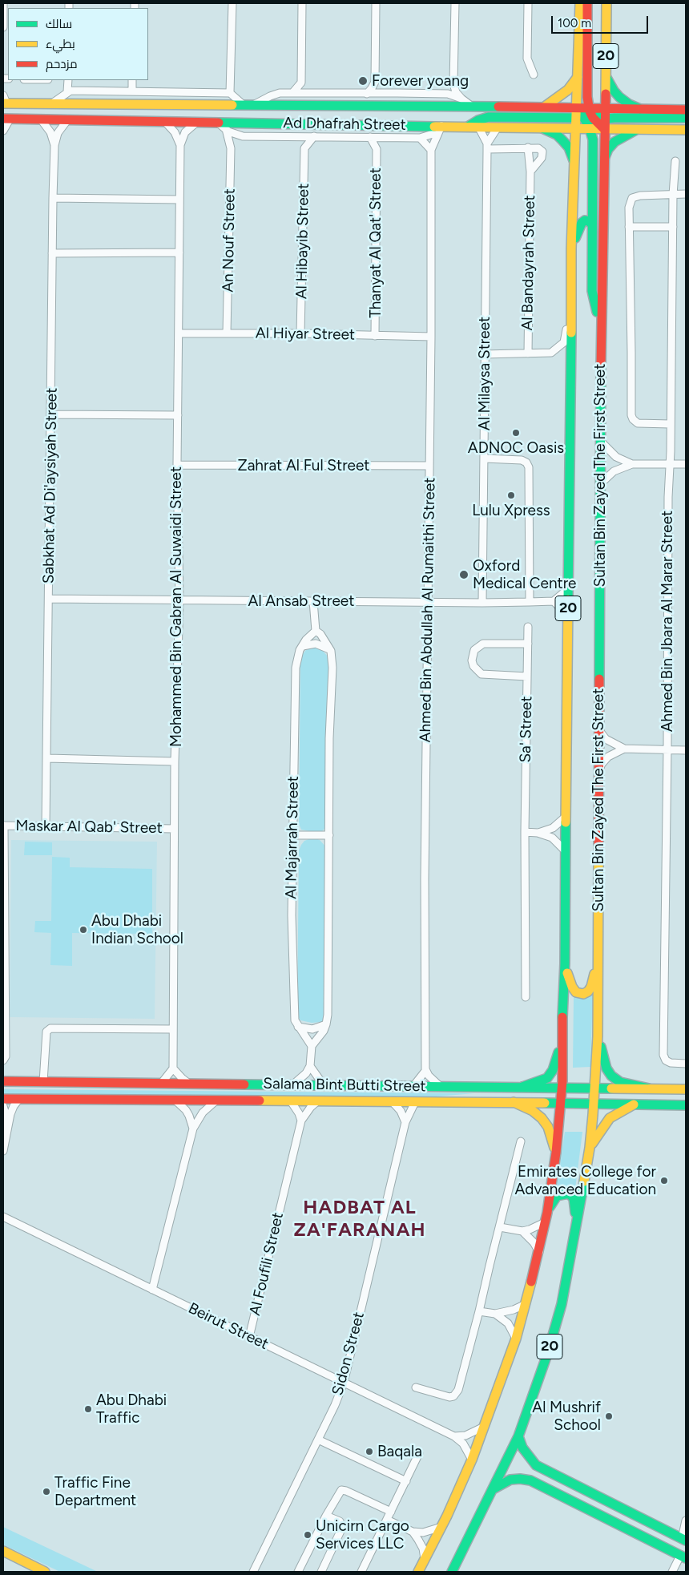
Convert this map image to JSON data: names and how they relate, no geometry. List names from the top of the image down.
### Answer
{
  "streets": {
    "main road": [
      "20",
      "Ad Dhafrah Street",
      "Sultan Bin Zayed The First Street",
      "Salama Bint Butti Street"
    ],
    "street": [
      "An Nouf Street",
      "Al Hibayib Street",
      "Thanyat Al Qat' Street",
      "Al Bandayrah Street",
      "Al Hiyar Street",
      "Al Milaysa Street",
      "Zahrat Al Ful Street",
      "Sabkhat Ad Di'aysiyah Street",
      "Al Ansab Street",
      "Mohammed Bin Gabran Al Suwaidi Street",
      "Ahmed Bin Abdullah Al Rumaithi Street",
      "Ahmed Bin Jbara Al Marar Street",
      "Sa' Street",
      "Maskar Al Qab' Street",
      "Al Majarrah Street",
      "Al Foufili Street",
      "Beirut Street",
      "Sidon Street"
    ]
  },
  "crossings": [
    ["Ad Dhafrah Street", "Al Milaysa Street"],
    ["Ad Dhafrah Street", "Sultan Bin Zayed The First Street"],
    ["Ad Dhafrah Street", "Sabkhat Ad Di'aysiyah Street"],
    ["Ad Dhafrah Street", "Mohammed Bin Gabran Al Suwaidi Street"],
    ["Ad Dhafrah Street", "Ahmed Bin Abdullah Al Rumaithi Street"],
    ["An Nouf Street", "Al Hiyar Street"],
    ["Al Hibayib Street", "Al Hiyar Street"],
    ["Thanyat Al Qat' Street", "Al Hiyar Street"],
    ["Al Hiyar Street", "Mohammed Bin Gabran Al Suwaidi Street"],
    ["Al Hiyar Street", "Ahmed Bin Abdullah Al Rumaithi Street"],
    ["Al Milaysa Street", "Al Ansab Street"],
    ["Zahrat Al Ful Street", "Mohammed Bin Gabran Al Suwaidi Street"],
    ["Zahrat Al Ful Street", "Ahmed Bin Abdullah Al Rumaithi Street"],
    ["Sultan Bin Zayed The First Street", "Salama Bint Butti Street"],
    ["Sultan Bin Zayed The First Street", "Beirut Street"],
    ["Sabkhat Ad Di'aysiyah Street", "Al Ansab Street"],
    ["Sabkhat Ad Di'aysiyah Street", "Maskar Al Qab' Street"],
    ["Al Ansab Street", "Mohammed Bin Gabran Al Suwaidi Street"],
    ["Al Ansab Street", "Ahmed Bin Abdullah Al Rumaithi Street"],
    ["Mohammed Bin Gabran Al Suwaidi Street", "Maskar Al Qab' Street"],
    ["Salama Bint Butti Street", "Al Foufili Street"],
    ["Salama Bint Butti Street", "Sidon Street"],
    ["Al Foufili Street", "Beirut Street"],
    ["Beirut Street", "Sidon Street"]
  ],
  "districts": ["HADBAT AL ZA'FARANAH"],
  "places": [
    "Forever yoang",
    "ADNOC Oasis",
    "Lulu Xpress",
    "Oxford Medical Centre",
    "Abu Dhabi Indian School",
    "Emirates College for Advanced Education",
    "Abu Dhabi Traffic",
    "Al Mushrif School",
    "Baqala",
    "Traffic Fine Department",
    "Unicirn Cargo Services LLC"
  ],
  "legend": ["سالك", "بطيء", "مزدحم"],
  "scale_bar": "100 m"
}
